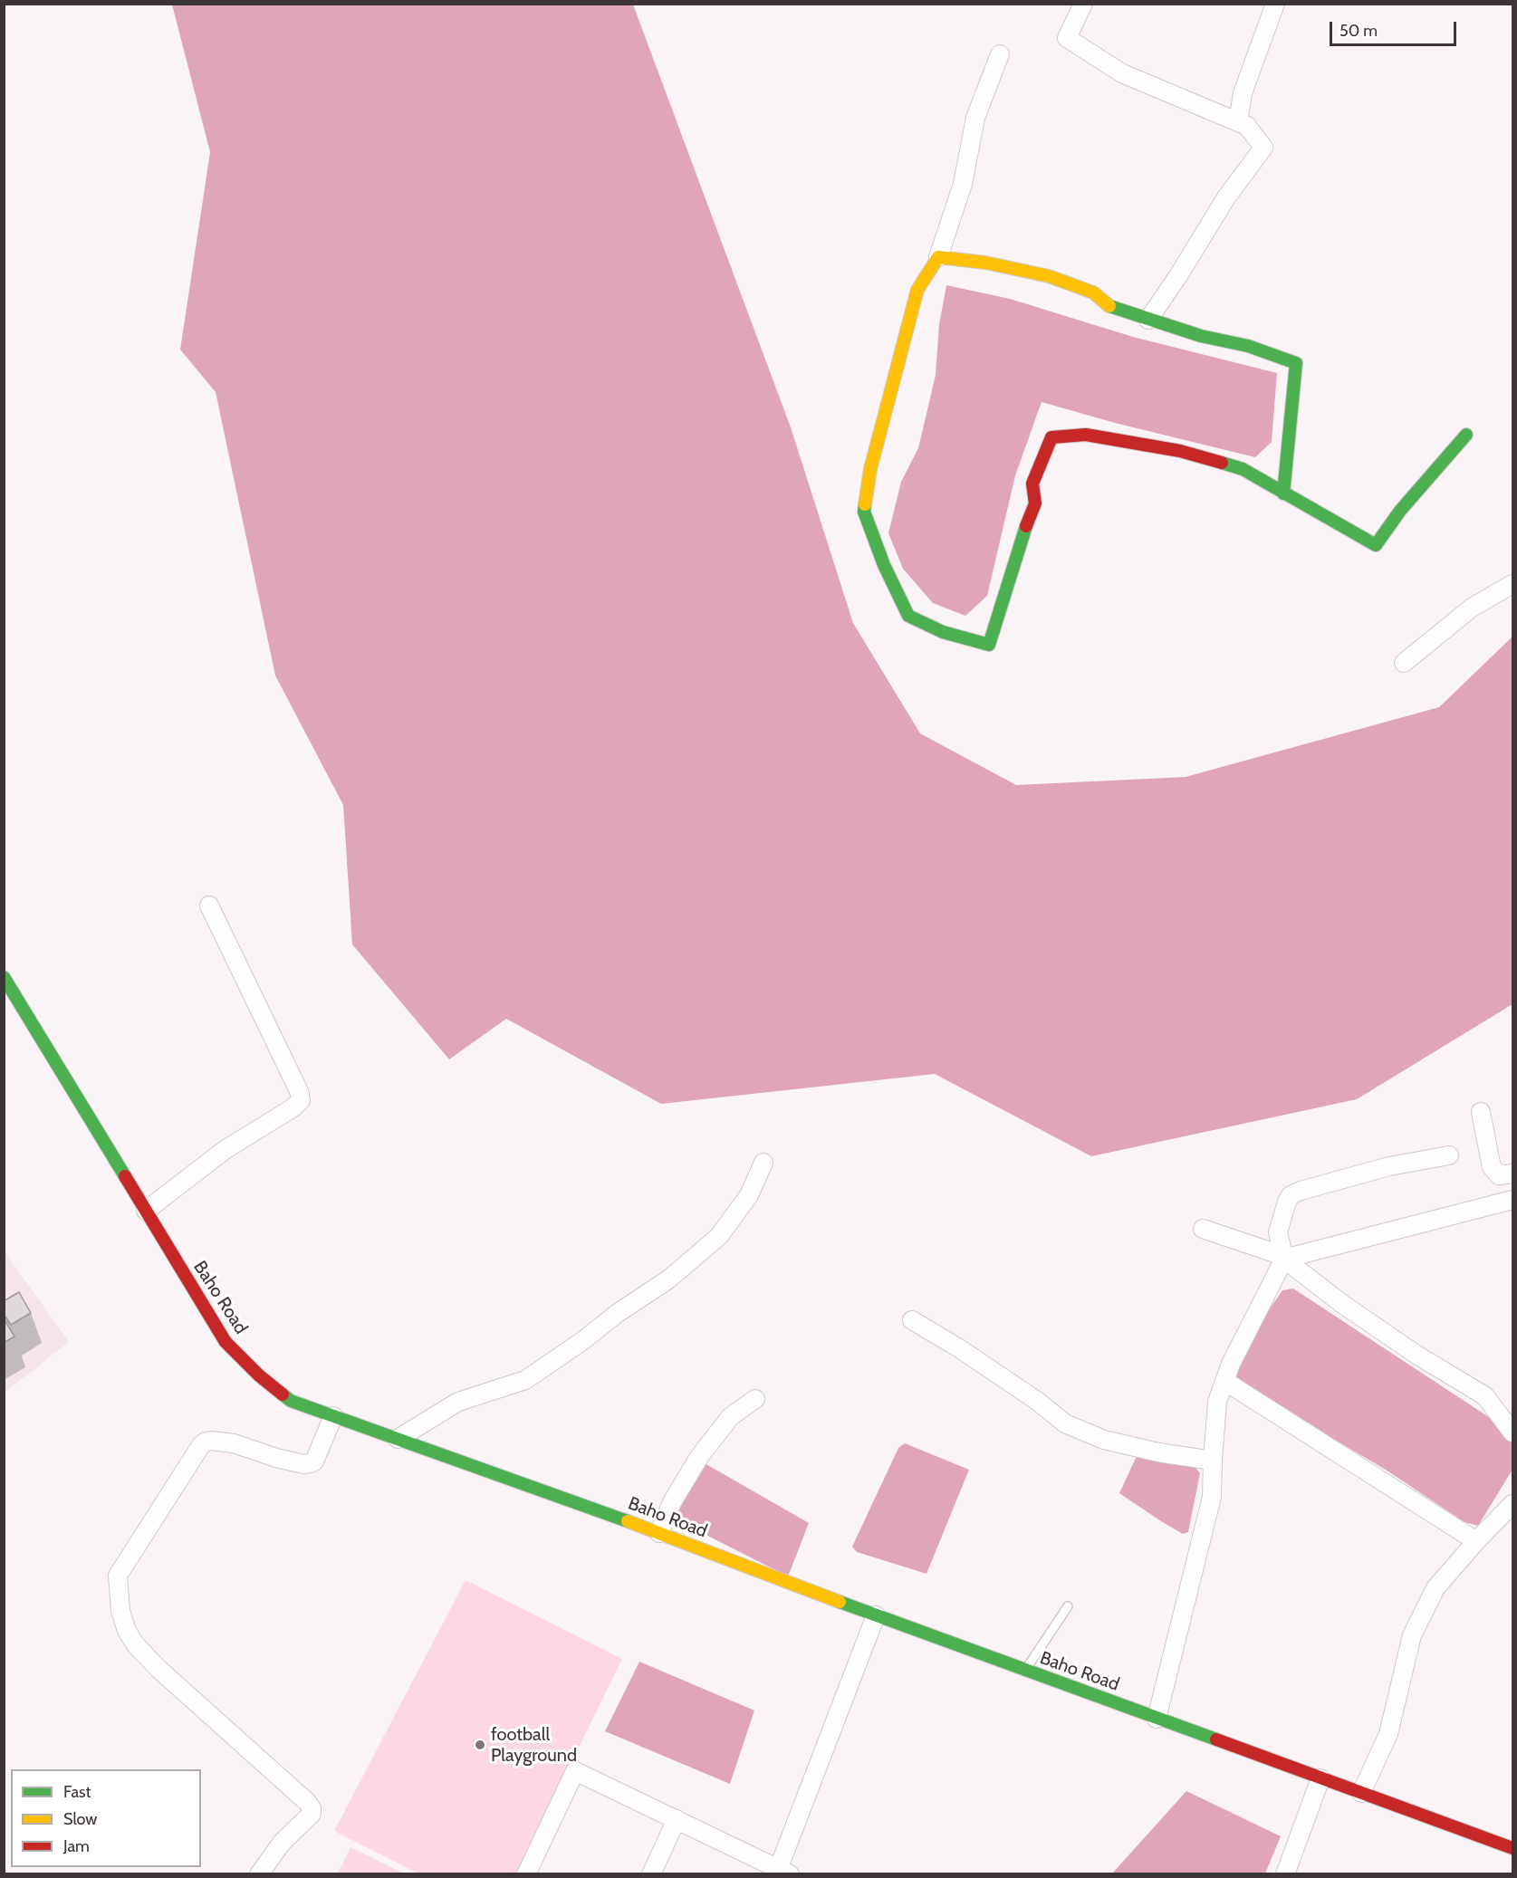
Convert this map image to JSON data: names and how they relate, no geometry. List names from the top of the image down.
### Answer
{
  "streets": {
    "street": ["Baho Road"]
  },
  "places": ["football Playground"],
  "legend": ["Fast", "Slow", "Jam"],
  "scale_bar": "50 m"
}
